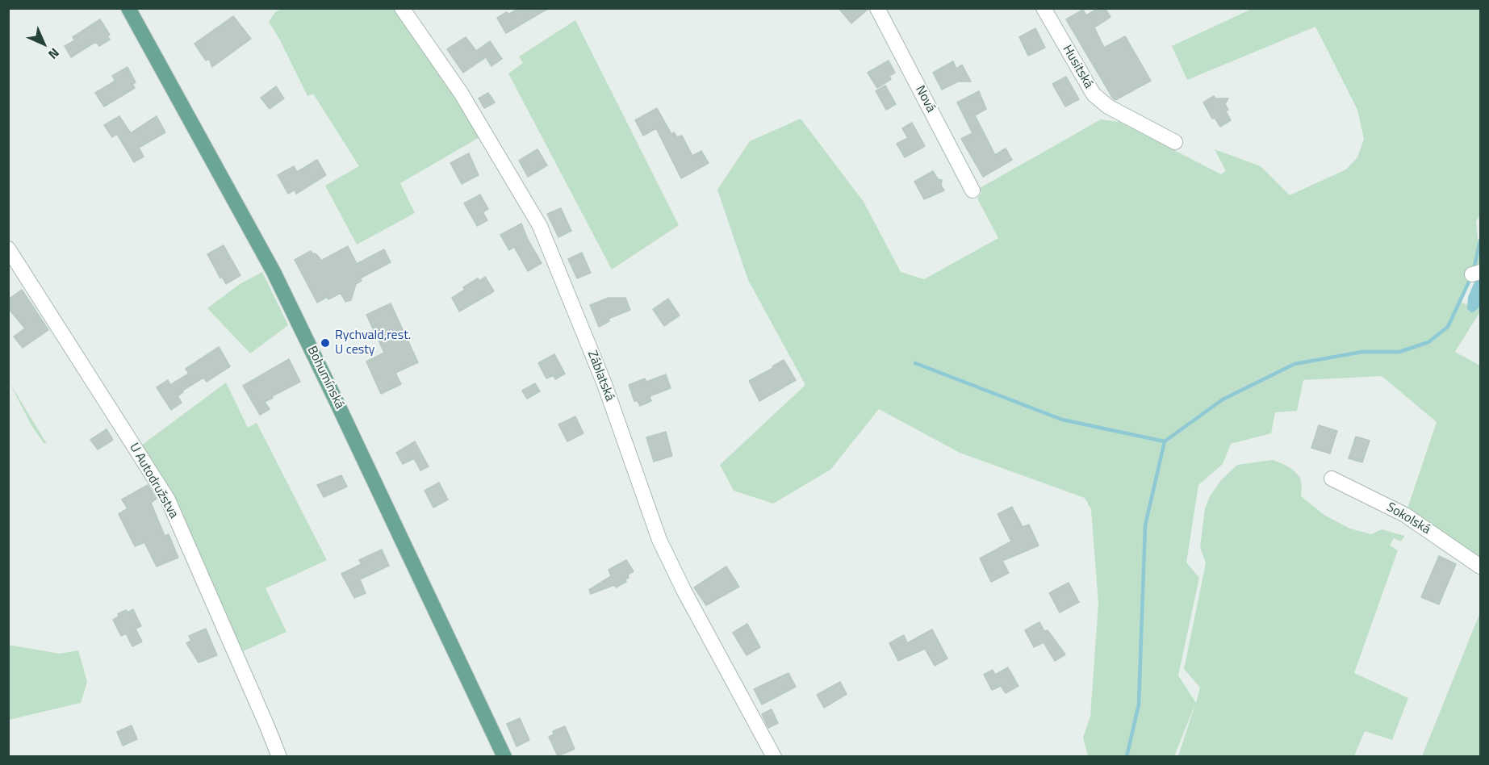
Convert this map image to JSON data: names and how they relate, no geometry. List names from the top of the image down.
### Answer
{
  "streets": {
    "main road": ["Bohumínská"],
    "street": [
      "Husitská",
      "Nová",
      "Záblatská",
      "U Autodružstva",
      "Sokolská"
    ]
  },
  "places": ["Rychvald,rest. U cesty"],
  "north": "bottom right"
}
